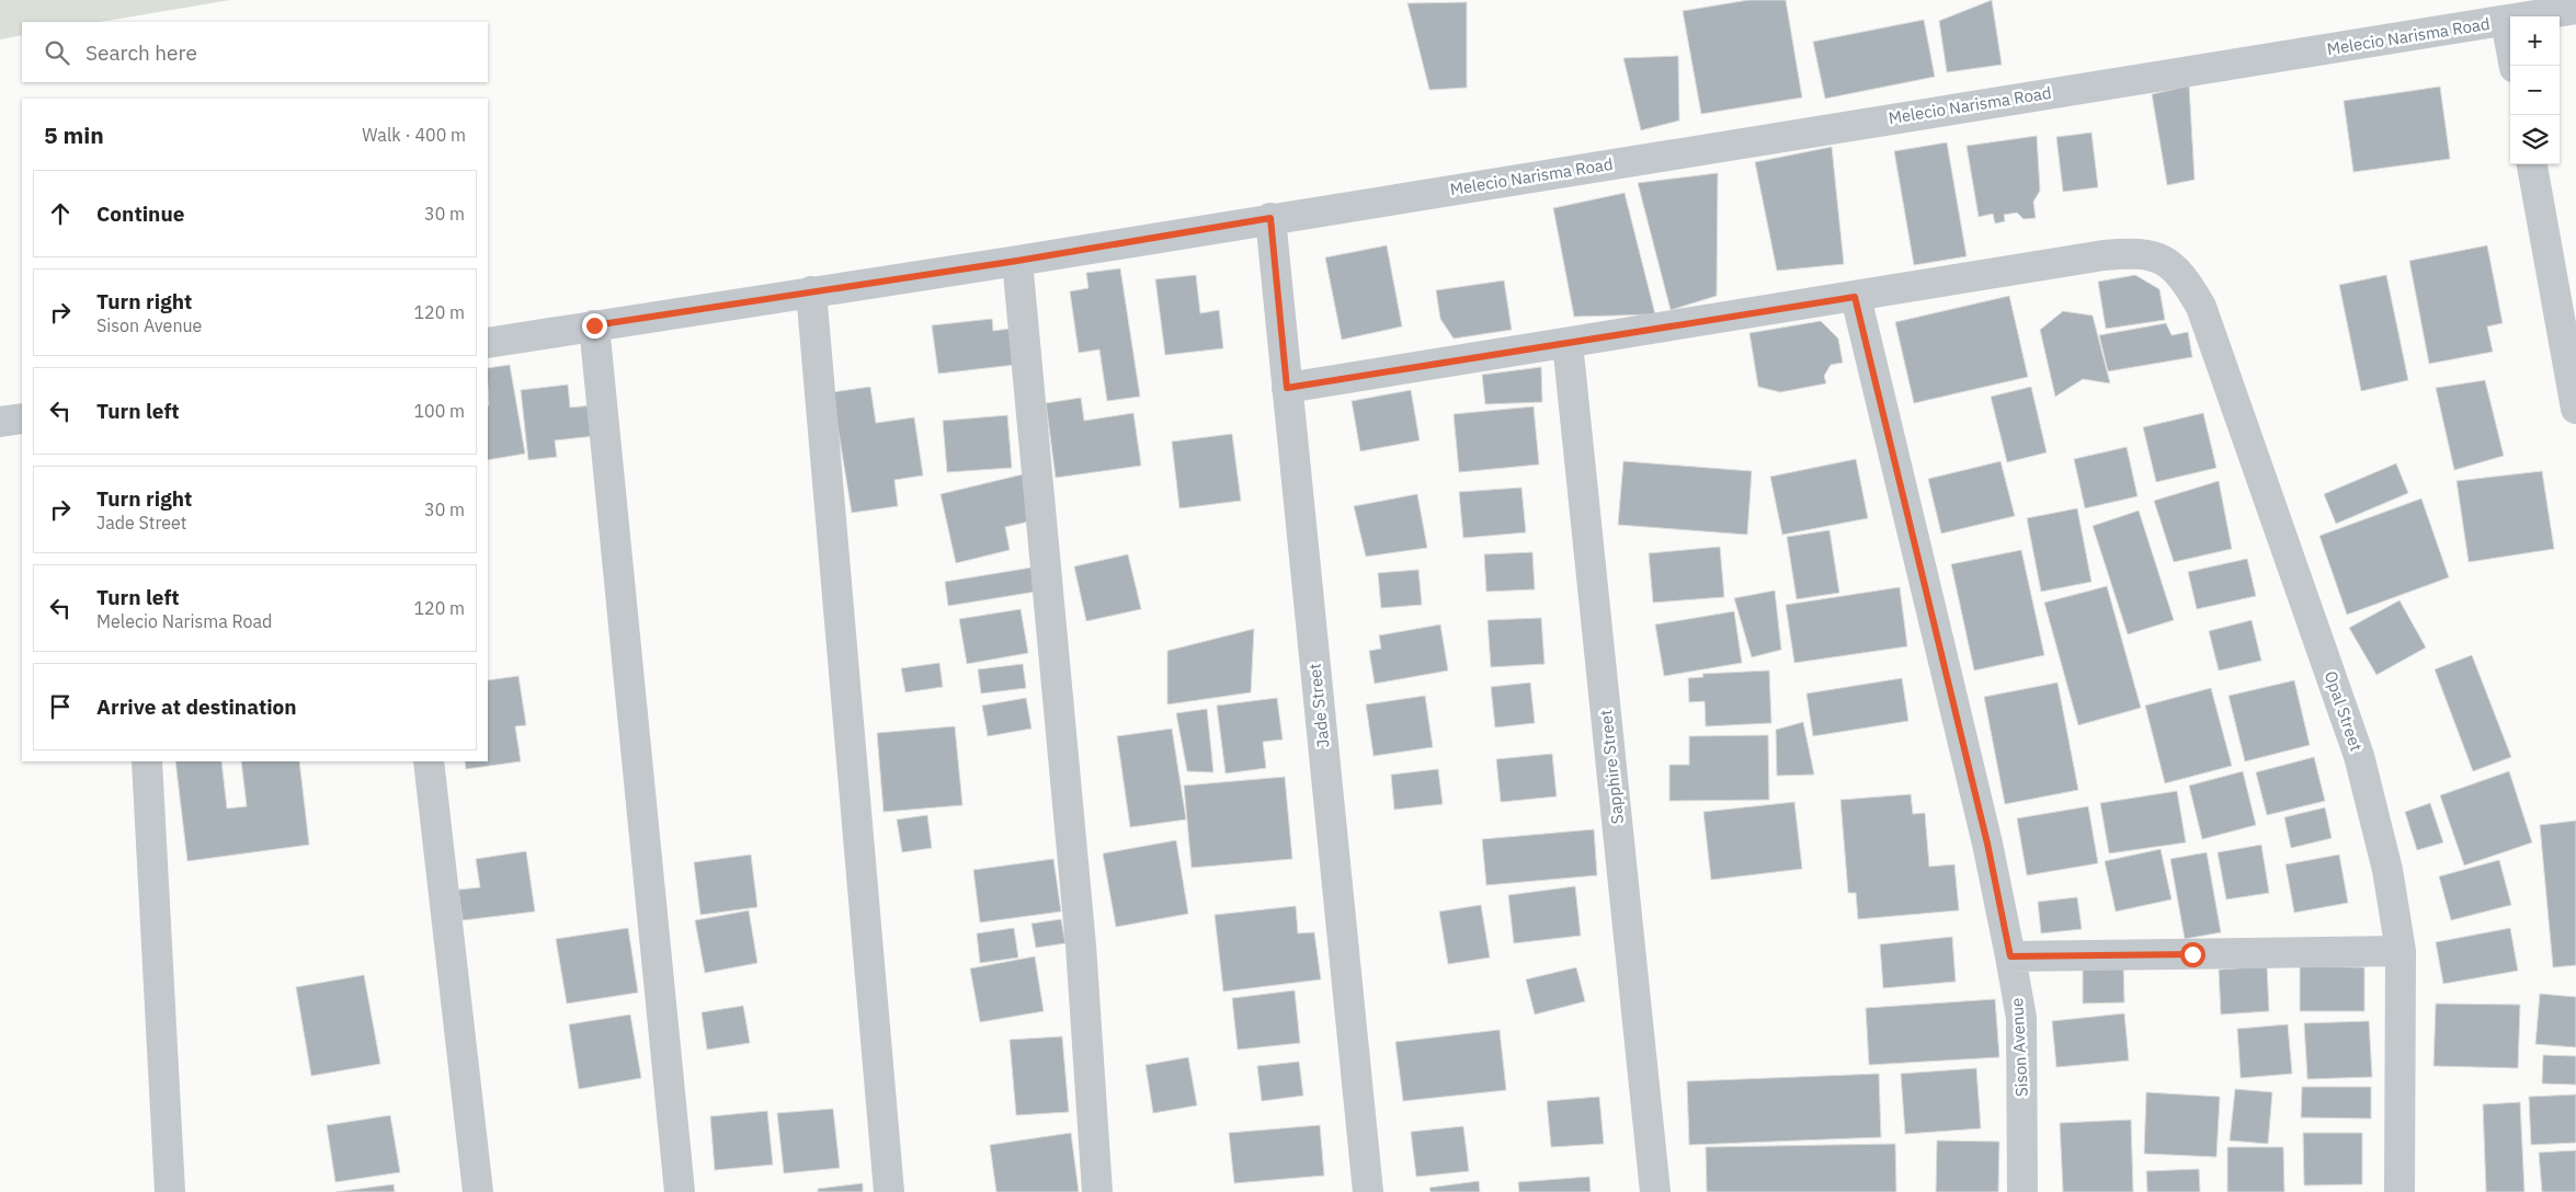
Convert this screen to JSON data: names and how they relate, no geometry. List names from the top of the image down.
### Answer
{
  "streets": {
    "street": [
      "Melecio Narisma Road",
      "Jade Street",
      "Opal Street",
      "Sapphire Street",
      "Sison Avenue"
    ]
  },
  "crossings": [
    ["Melecio Narisma Road", "Jade Street"],
    ["Opal Street", "Sison Avenue"]
  ],
  "page": {
    "map_buttons": ["+", "−"],
    "search": "Search here",
    "heading": ["5 min", "Walk · 400 m"],
    "list": [
      ["Continue", "30 m"],
      ["Turn right", "Sison Avenue", "120 m"],
      ["Turn left", "100 m"],
      ["Turn right", "Jade Street", "30 m"],
      ["Turn left", "Melecio Narisma Road", "120 m"],
      "Arrive at destination"
    ]
  }
}
